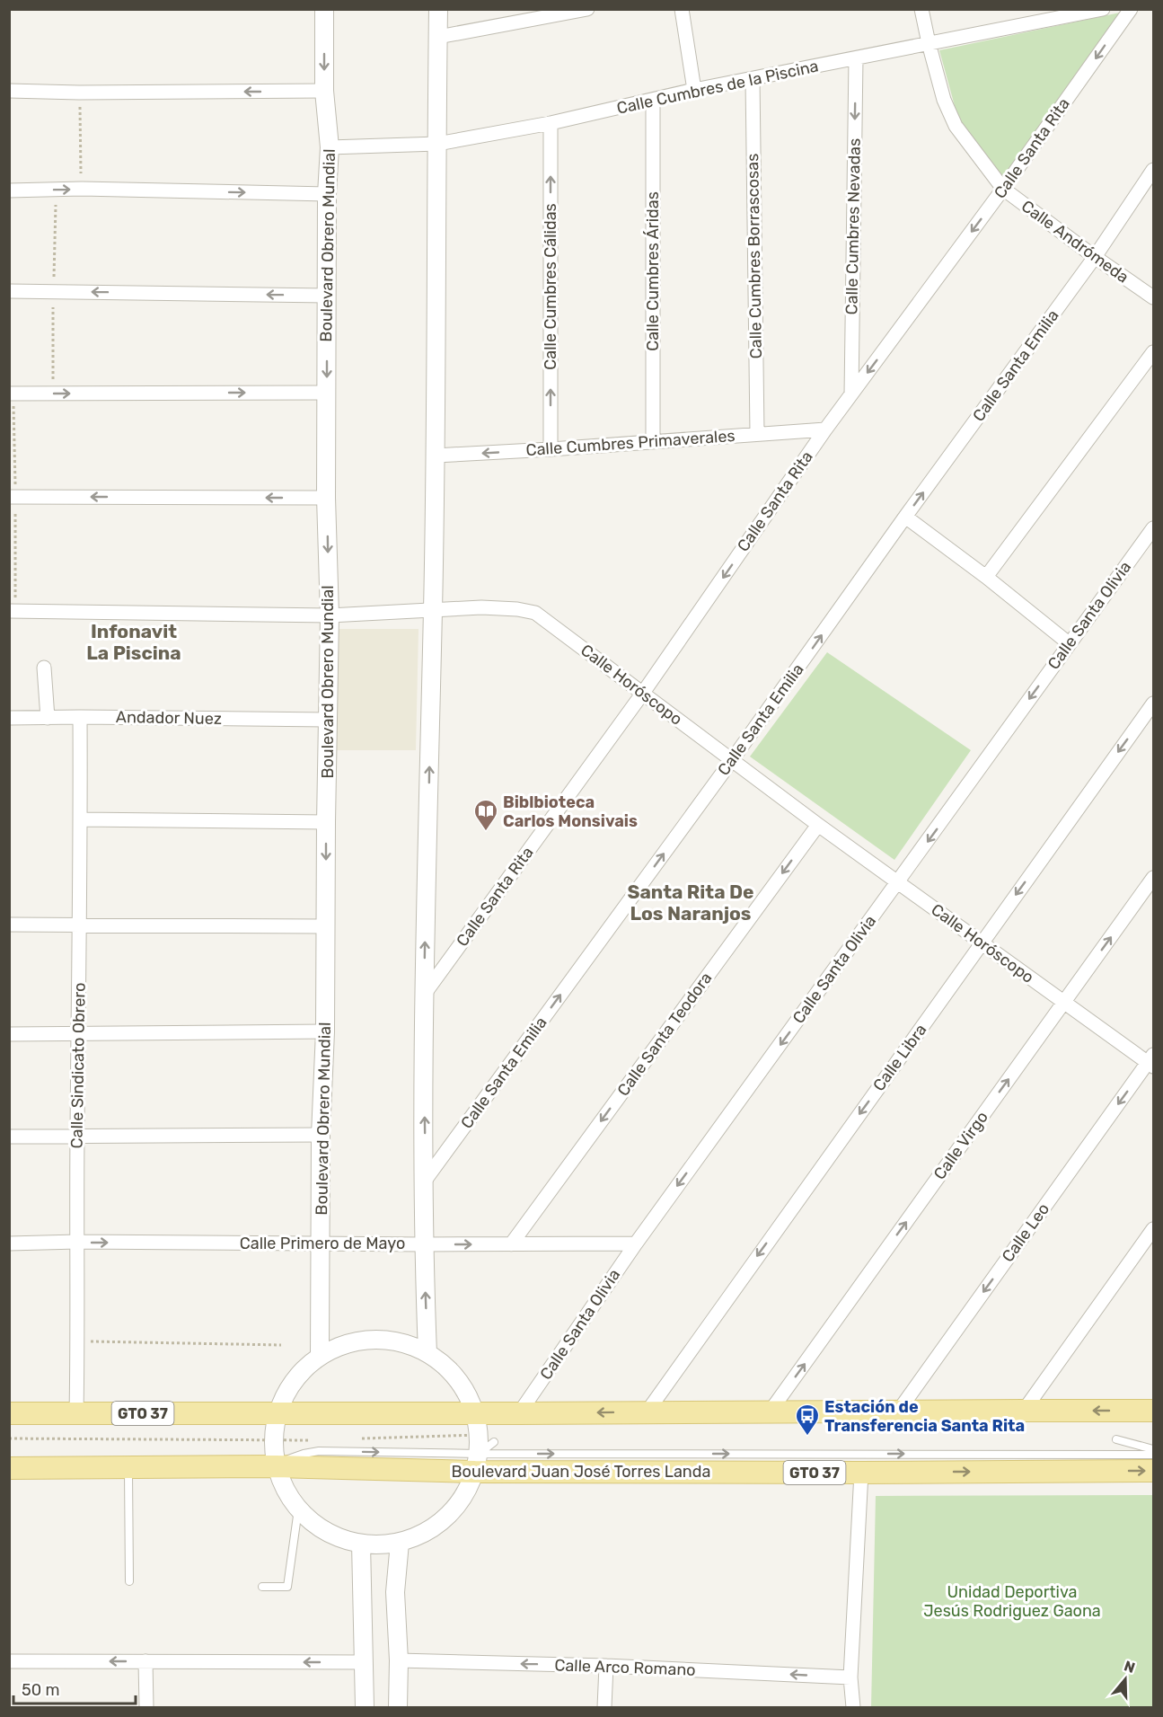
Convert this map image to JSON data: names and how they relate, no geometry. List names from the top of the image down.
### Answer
{
  "streets": {
    "main road": ["GTO 37", "Boulevard Juan José Torres Landa"],
    "street": [
      "Calle Cumbres de la Piscina",
      "Calle Santa Rita",
      "Calle Cumbres Nevadas",
      "Calle Andrómeda",
      "Boulevard Obrero Mundial",
      "Calle Cumbres Borrascosas",
      "Calle Cumbres Áridas",
      "Calle Cumbres Cálidas",
      "Calle Santa Emilia",
      "Calle Cumbres Primaverales",
      "Calle Santa Olivia",
      "Calle Horóscopo",
      "Andador Nuez",
      "Calle Santa Teodora",
      "Calle Libra",
      "Calle Sindicato Obrero",
      "Calle Virgo",
      "Calle Leo",
      "Calle Primero de Mayo",
      "Calle Arco Romano"
    ]
  },
  "crossings": [
    ["Calle Cumbres de la Piscina", "Calle Cumbres Nevadas"],
    ["Calle Cumbres de la Piscina", "Calle Andrómeda"],
    ["Calle Cumbres de la Piscina", "Boulevard Obrero Mundial"],
    ["Calle Cumbres de la Piscina", "Calle Cumbres Borrascosas"],
    ["Calle Cumbres de la Piscina", "Calle Cumbres Áridas"],
    ["Calle Cumbres de la Piscina", "Calle Cumbres Cálidas"],
    ["Calle Santa Rita", "Calle Cumbres Nevadas"],
    ["Calle Santa Rita", "Calle Andrómeda"],
    ["Calle Santa Rita", "Calle Cumbres Primaverales"],
    ["Calle Santa Rita", "Calle Horóscopo"],
    ["Calle Andrómeda", "Calle Santa Emilia"],
    ["Boulevard Obrero Mundial", "Calle Horóscopo"],
    ["Boulevard Obrero Mundial", "Andador Nuez"],
    ["Boulevard Obrero Mundial", "Calle Primero de Mayo"],
    ["Calle Cumbres Borrascosas", "Calle Cumbres Primaverales"],
    ["Calle Cumbres Áridas", "Calle Cumbres Primaverales"],
    ["Calle Cumbres Cálidas", "Calle Cumbres Primaverales"],
    ["Calle Santa Emilia", "Calle Horóscopo"],
    ["Calle Santa Olivia", "Calle Horóscopo"],
    ["Calle Santa Olivia", "Calle Primero de Mayo"],
    ["Calle Santa Olivia", "GTO 37"],
    ["Calle Horóscopo", "Calle Santa Teodora"],
    ["Calle Horóscopo", "Calle Libra"],
    ["Calle Horóscopo", "Calle Virgo"],
    ["Calle Horóscopo", "Calle Leo"],
    ["Andador Nuez", "Calle Sindicato Obrero"],
    ["Calle Santa Teodora", "Calle Primero de Mayo"],
    ["Calle Libra", "GTO 37"],
    ["Calle Sindicato Obrero", "Calle Primero de Mayo"],
    ["Calle Sindicato Obrero", "GTO 37"],
    ["Calle Virgo", "GTO 37"],
    ["Calle Leo", "GTO 37"]
  ],
  "one_way": [
    "Calle Santa Rita",
    "Calle Cumbres Nevadas",
    "Calle Santa Emilia",
    "Calle Santa Olivia",
    "Calle Santa Teodora",
    "Calle Libra",
    "Calle Virgo",
    "Calle Arco Romano"
  ],
  "districts": ["Infonavit La Piscina", "Santa Rita De Los Naranjos"],
  "parks": ["Unidad Deportiva Jesús Rodriguez Gaona"],
  "places": {
    "library": ["Biblbioteca Carlos Monsivais"],
    "bus stop": ["Estación de Transferencia Santa Rita"]
  },
  "scale_bar": "50 m",
  "north": "top"
}
